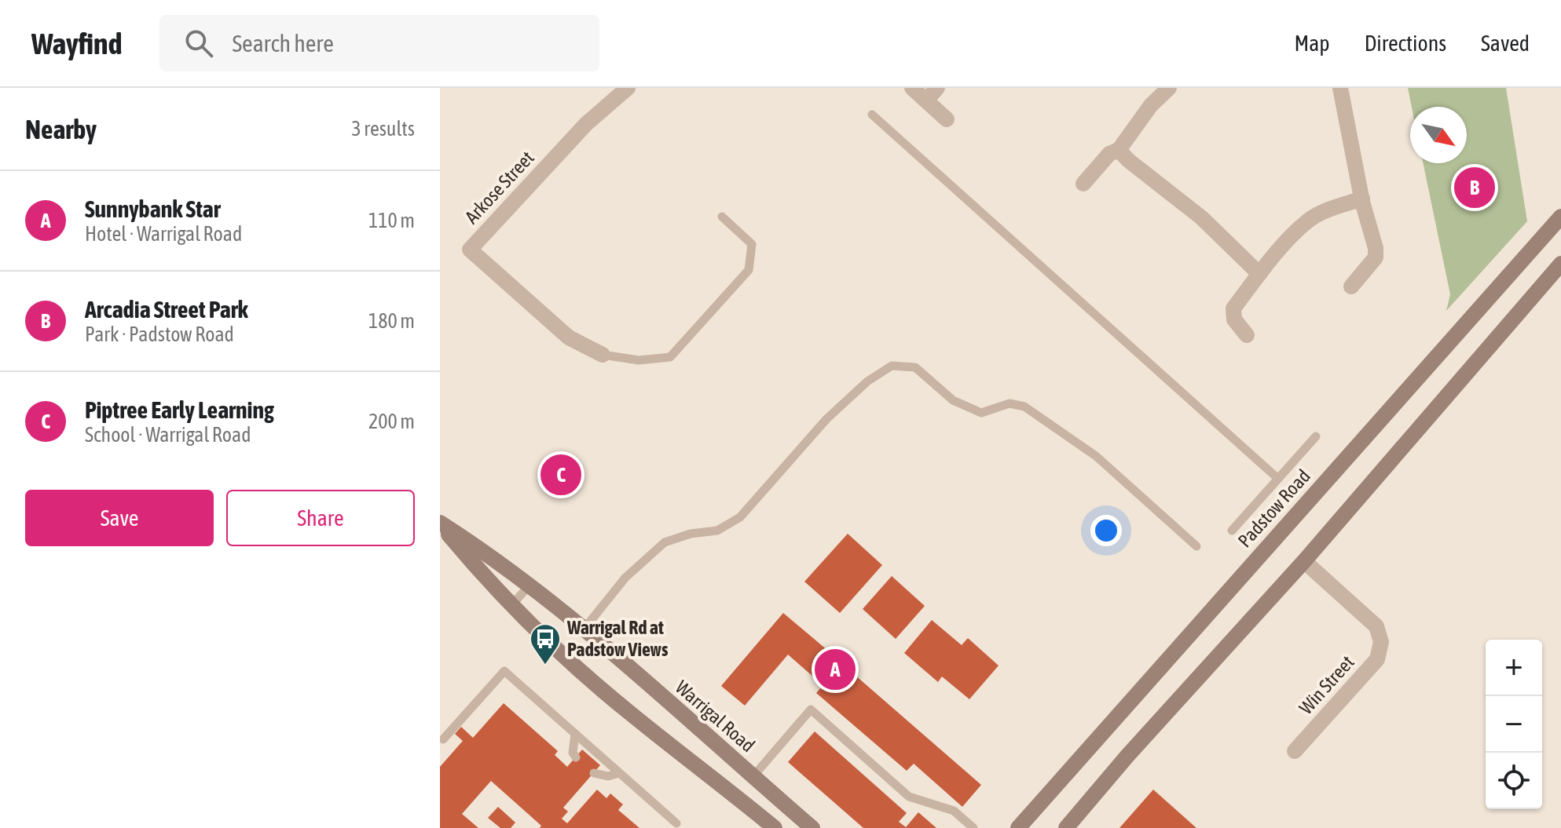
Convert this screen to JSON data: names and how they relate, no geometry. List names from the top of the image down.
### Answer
{
  "streets": {
    "main road": ["Padstow Road", "Warrigal Road"],
    "street": ["Arkose Street", "Win Street"]
  },
  "places": {
    "bus stop": ["Warrigal Rd at Padstow Views"]
  },
  "north": "bottom right",
  "page": {
    "header": "Wayfind",
    "search": "Search here",
    "nav": ["Map", "Directions", "Saved"],
    "heading": ["Nearby", "3 results"],
    "pins": ["B", "C", "A"],
    "list": [
      {
        "mark": "A",
        "name": "Sunnybank Star",
        "note": "Hotel · Warrigal Road",
        "value": "110 m"
      },
      {
        "mark": "B",
        "name": "Arcadia Street Park",
        "note": "Park · Padstow Road",
        "value": "180 m"
      },
      {
        "mark": "C",
        "name": "Piptree Early Learning",
        "note": "School · Warrigal Road",
        "value": "200 m"
      }
    ],
    "buttons": ["Save", "Share"],
    "map_buttons": ["+", "−"]
  }
}
